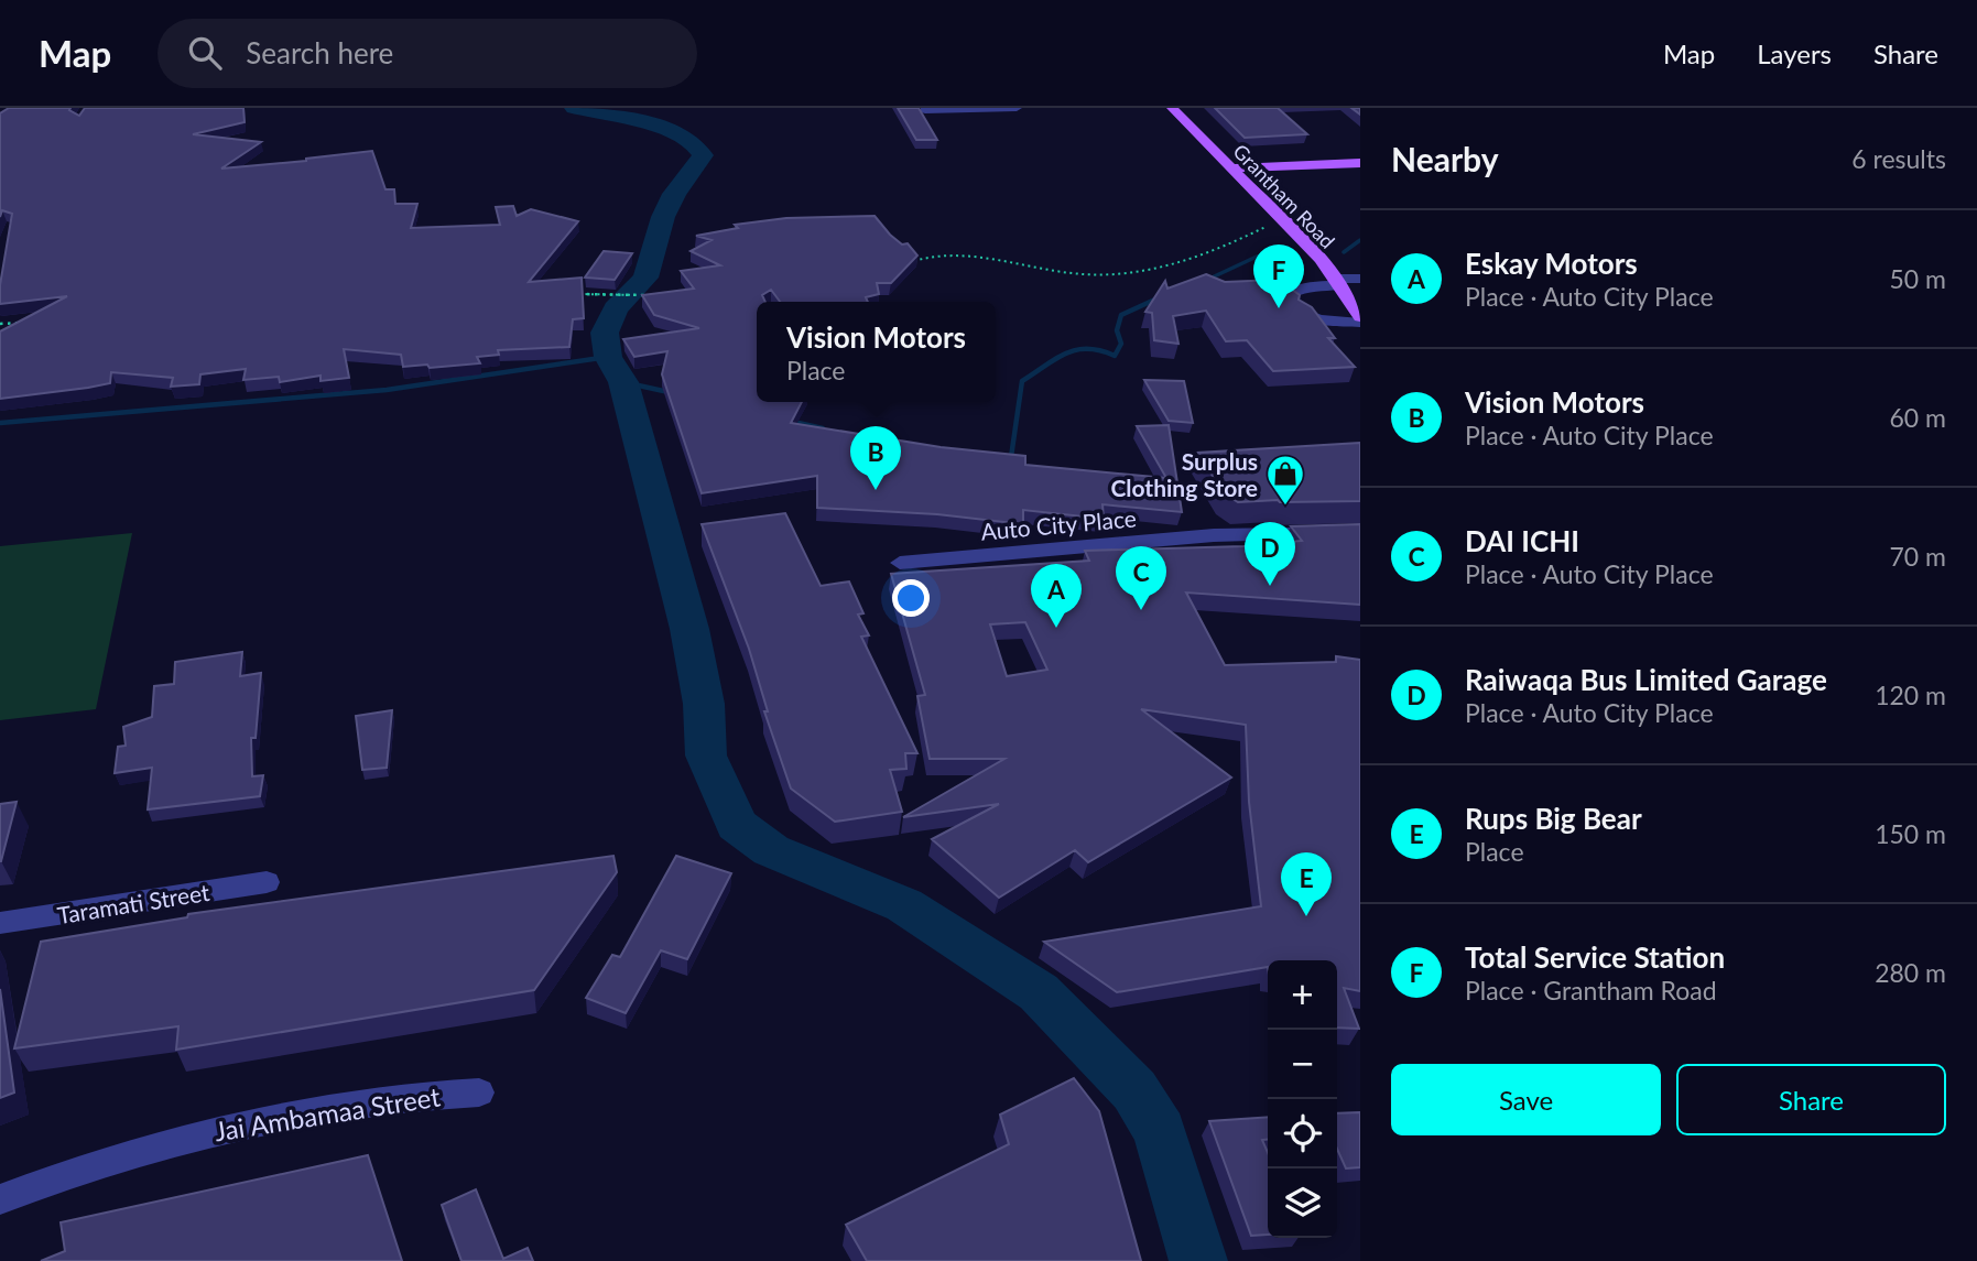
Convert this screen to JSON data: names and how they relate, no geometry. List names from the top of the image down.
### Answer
{
  "streets": {
    "main road": ["Grantham Road"],
    "street": ["Auto City Place", "Taramati Street", "Jai Ambamaa Street"]
  },
  "places": {
    "shop": ["Surplus Clothing Store"]
  },
  "page": {
    "header": "Map",
    "search": "Search here",
    "nav": ["Map", "Layers", "Share"],
    "heading": ["Nearby", "6 results"],
    "list": [
      {
        "mark": "A",
        "name": "Eskay Motors",
        "note": "Place · Auto City Place",
        "value": "50 m"
      },
      {
        "mark": "B",
        "name": "Vision Motors",
        "note": "Place · Auto City Place",
        "value": "60 m"
      },
      {
        "mark": "C",
        "name": "DAI ICHI",
        "note": "Place · Auto City Place",
        "value": "70 m"
      },
      {
        "mark": "D",
        "name": "Raiwaqa Bus Limited Garage",
        "note": "Place · Auto City Place",
        "value": "120 m"
      },
      {
        "mark": "E",
        "name": "Rups Big Bear",
        "note": "Place",
        "value": "150 m"
      },
      {
        "mark": "F",
        "name": "Total Service Station",
        "note": "Place · Grantham Road",
        "value": "280 m"
      }
    ],
    "pins": [
      "F",
      "B",
      "D",
      "C",
      "A",
      "E"
    ],
    "popup": ["Vision Motors", "Place"],
    "map_buttons": ["+", "−"],
    "buttons": ["Save", "Share"]
  }
}
